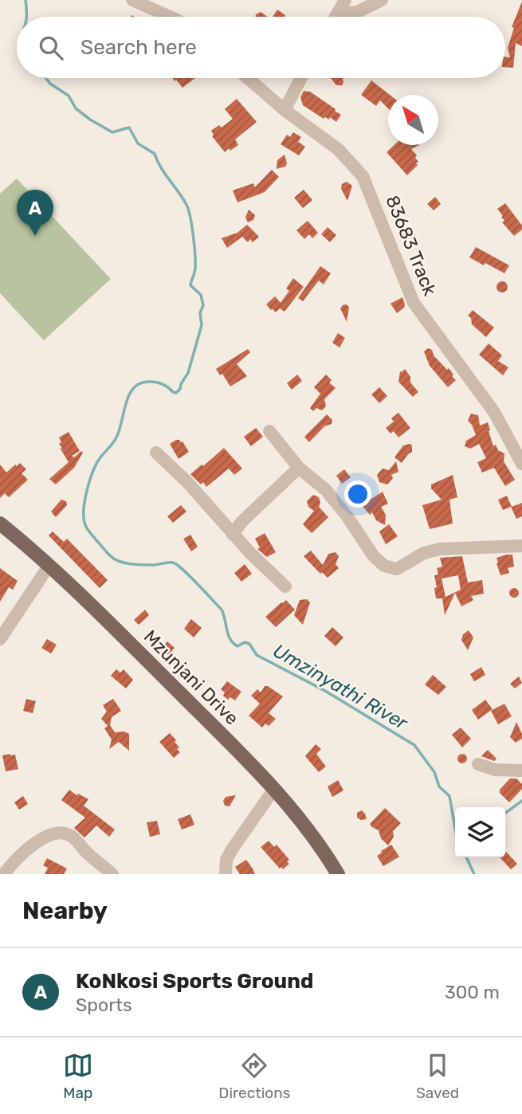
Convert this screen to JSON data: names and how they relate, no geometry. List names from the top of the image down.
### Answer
{
  "streets": {
    "main road": ["Mzunjani Drive"],
    "street": ["83683 Track"]
  },
  "water": ["Umzinyathi River"],
  "north": "top left",
  "page": {
    "search": "Search here",
    "pins": "A",
    "heading": "Nearby",
    "list": [
      {
        "mark": "A",
        "name": "KoNkosi Sports Ground",
        "note": "Sports",
        "value": "300 m"
      }
    ],
    "nav": ["Map", "Directions", "Saved"]
  }
}
